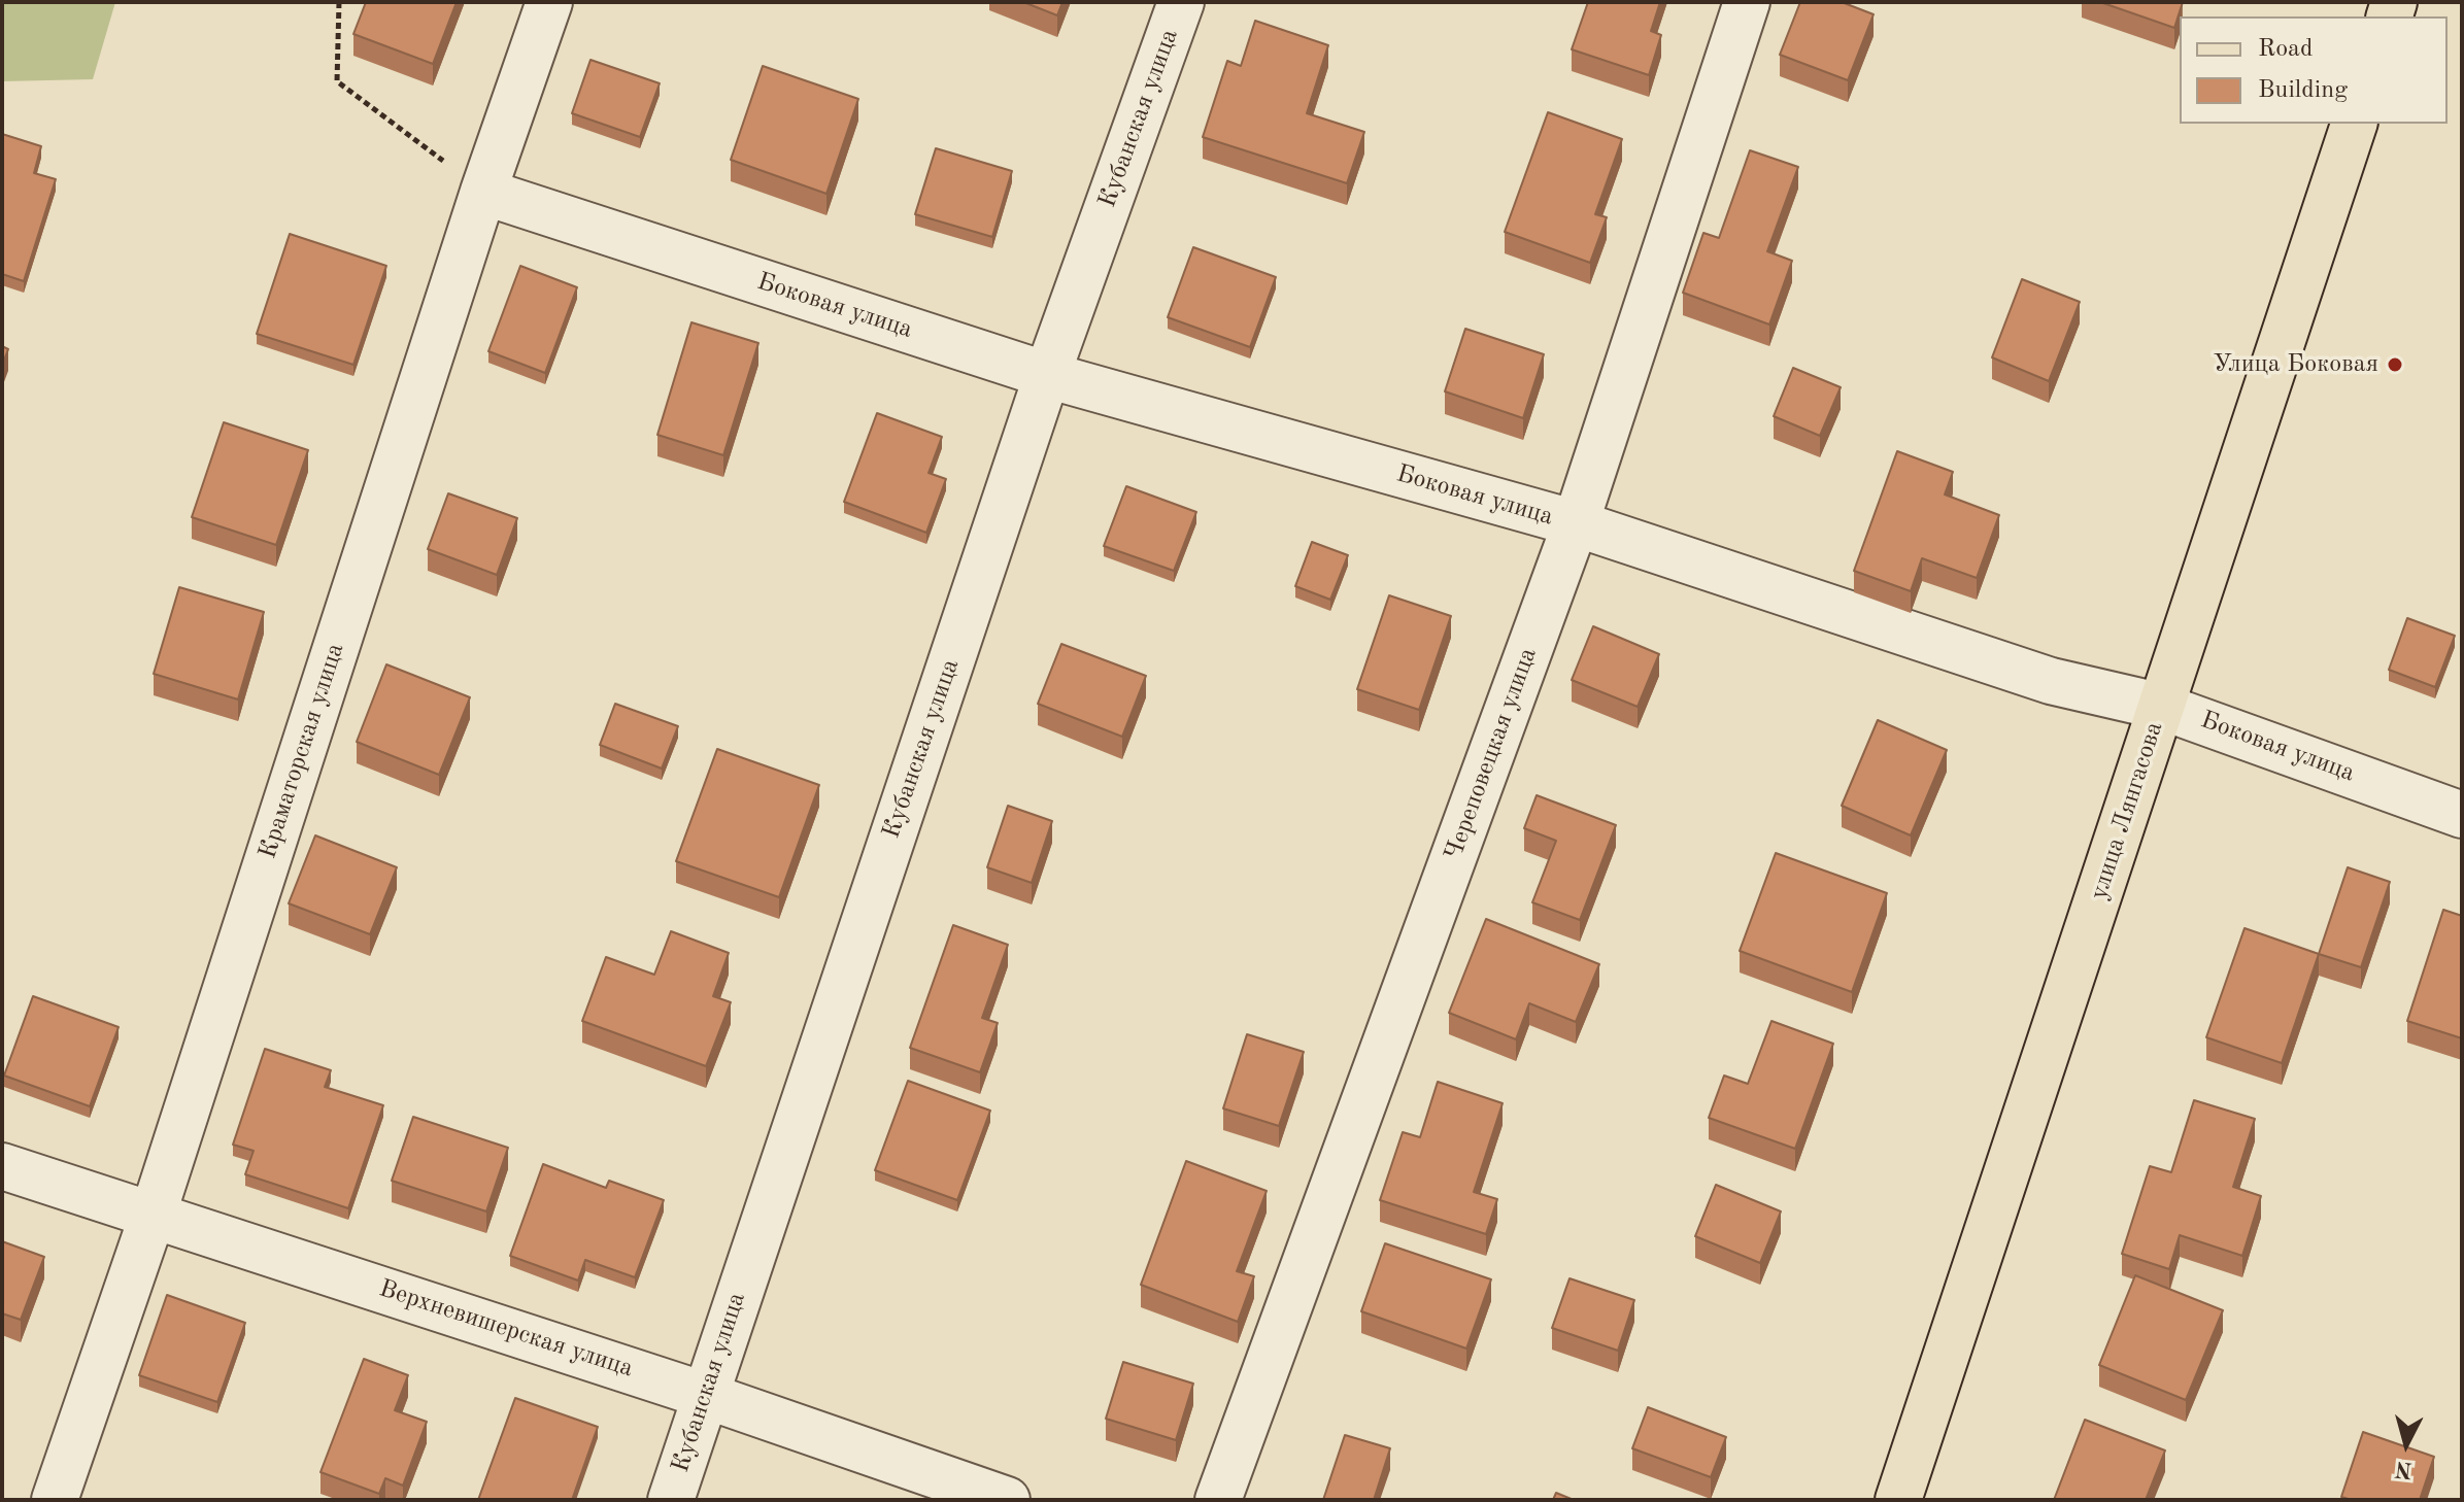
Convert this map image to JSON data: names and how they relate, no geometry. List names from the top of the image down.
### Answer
{
  "streets": {
    "main road": ["улица Лянгасова"],
    "street": [
      "Кубанская улица",
      "Боковая улица",
      "Краматорская улица",
      "Череповецкая улица",
      "Верхневишерская улица"
    ]
  },
  "crossings": [
    ["Кубанская улица", "Боковая улица"],
    ["Кубанская улица", "Верхневишерская улица"],
    ["Боковая улица", "Краматорская улица"],
    ["Боковая улица", "Череповецкая улица"],
    ["Боковая улица", "улица Лянгасова"],
    ["Краматорская улица", "Верхневишерская улица"]
  ],
  "places": ["Улица Боковая"],
  "legend": ["Road", "Building"],
  "north": "bottom"
}
